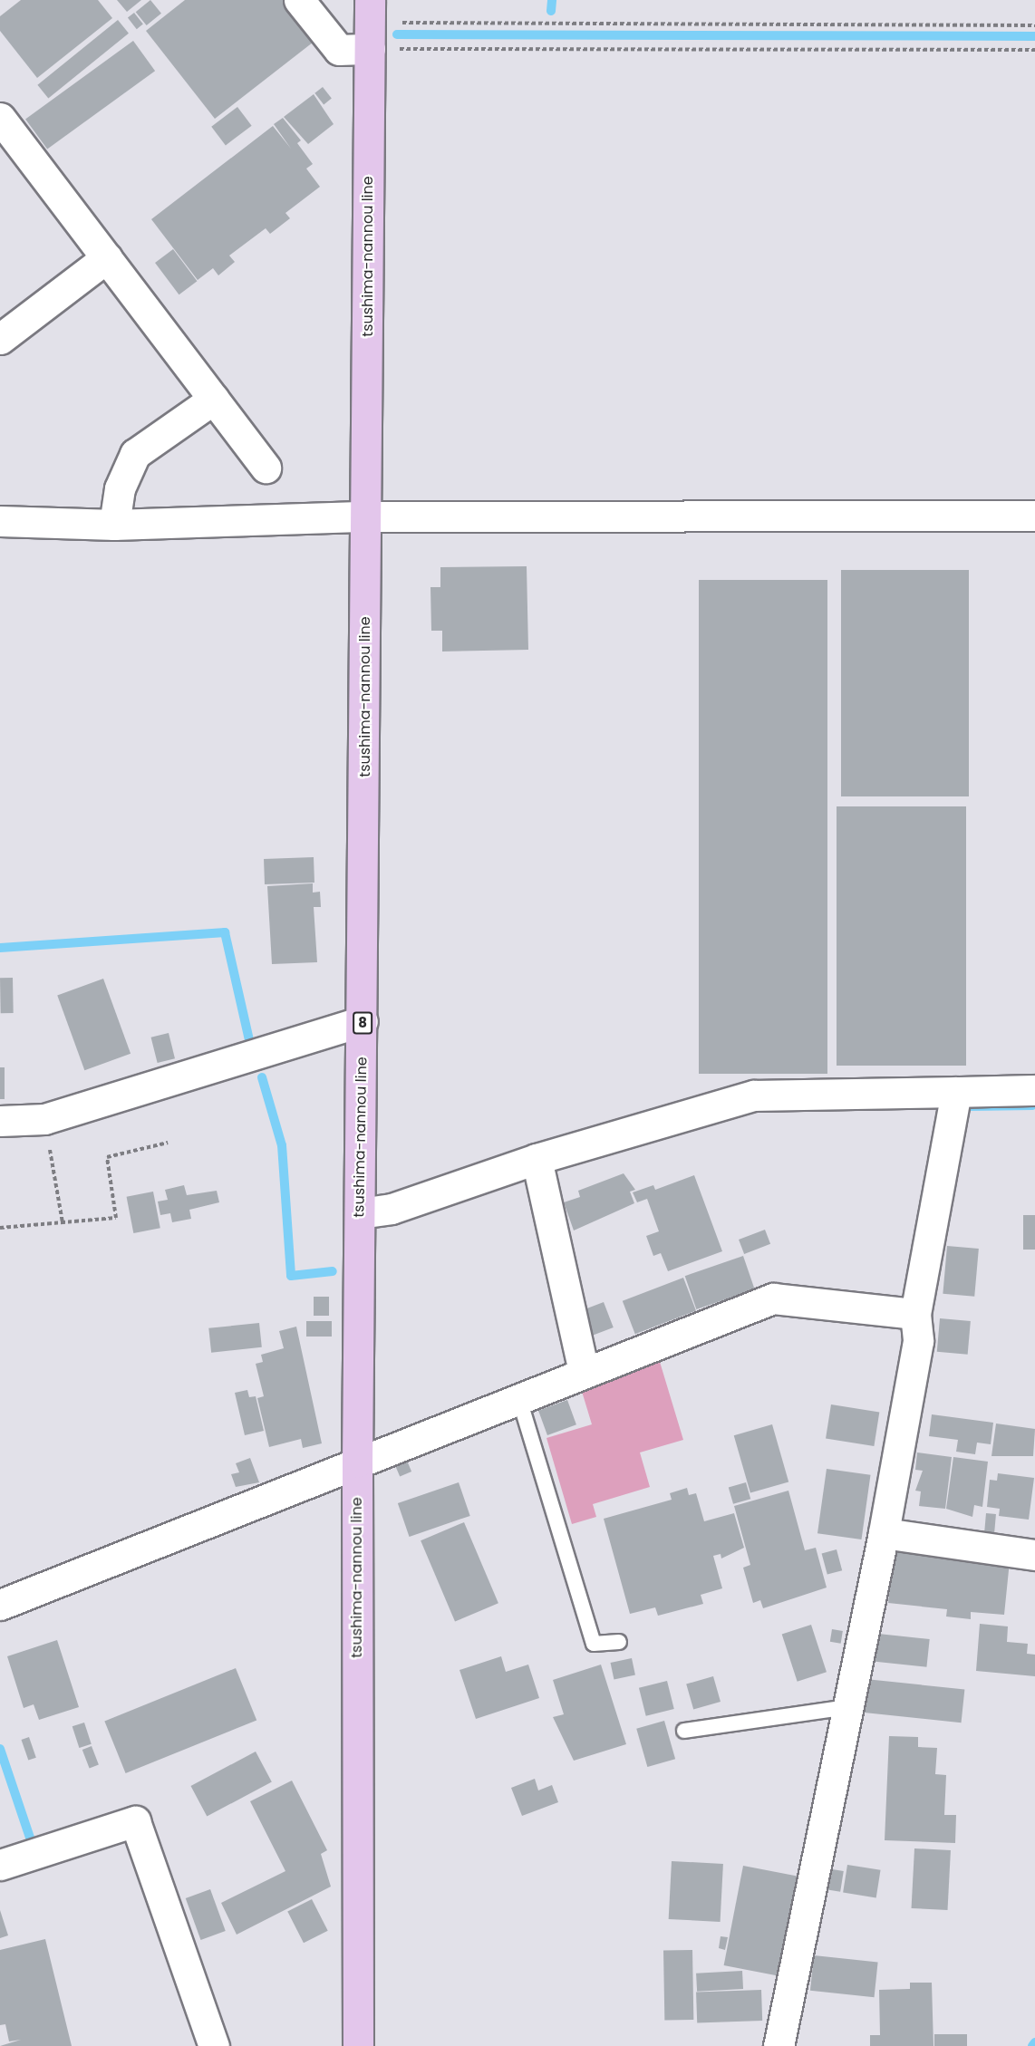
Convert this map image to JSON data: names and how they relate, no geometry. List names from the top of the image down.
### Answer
{
  "streets": {
    "main road": ["tsushima-nannou line", "8"]
  }
}
